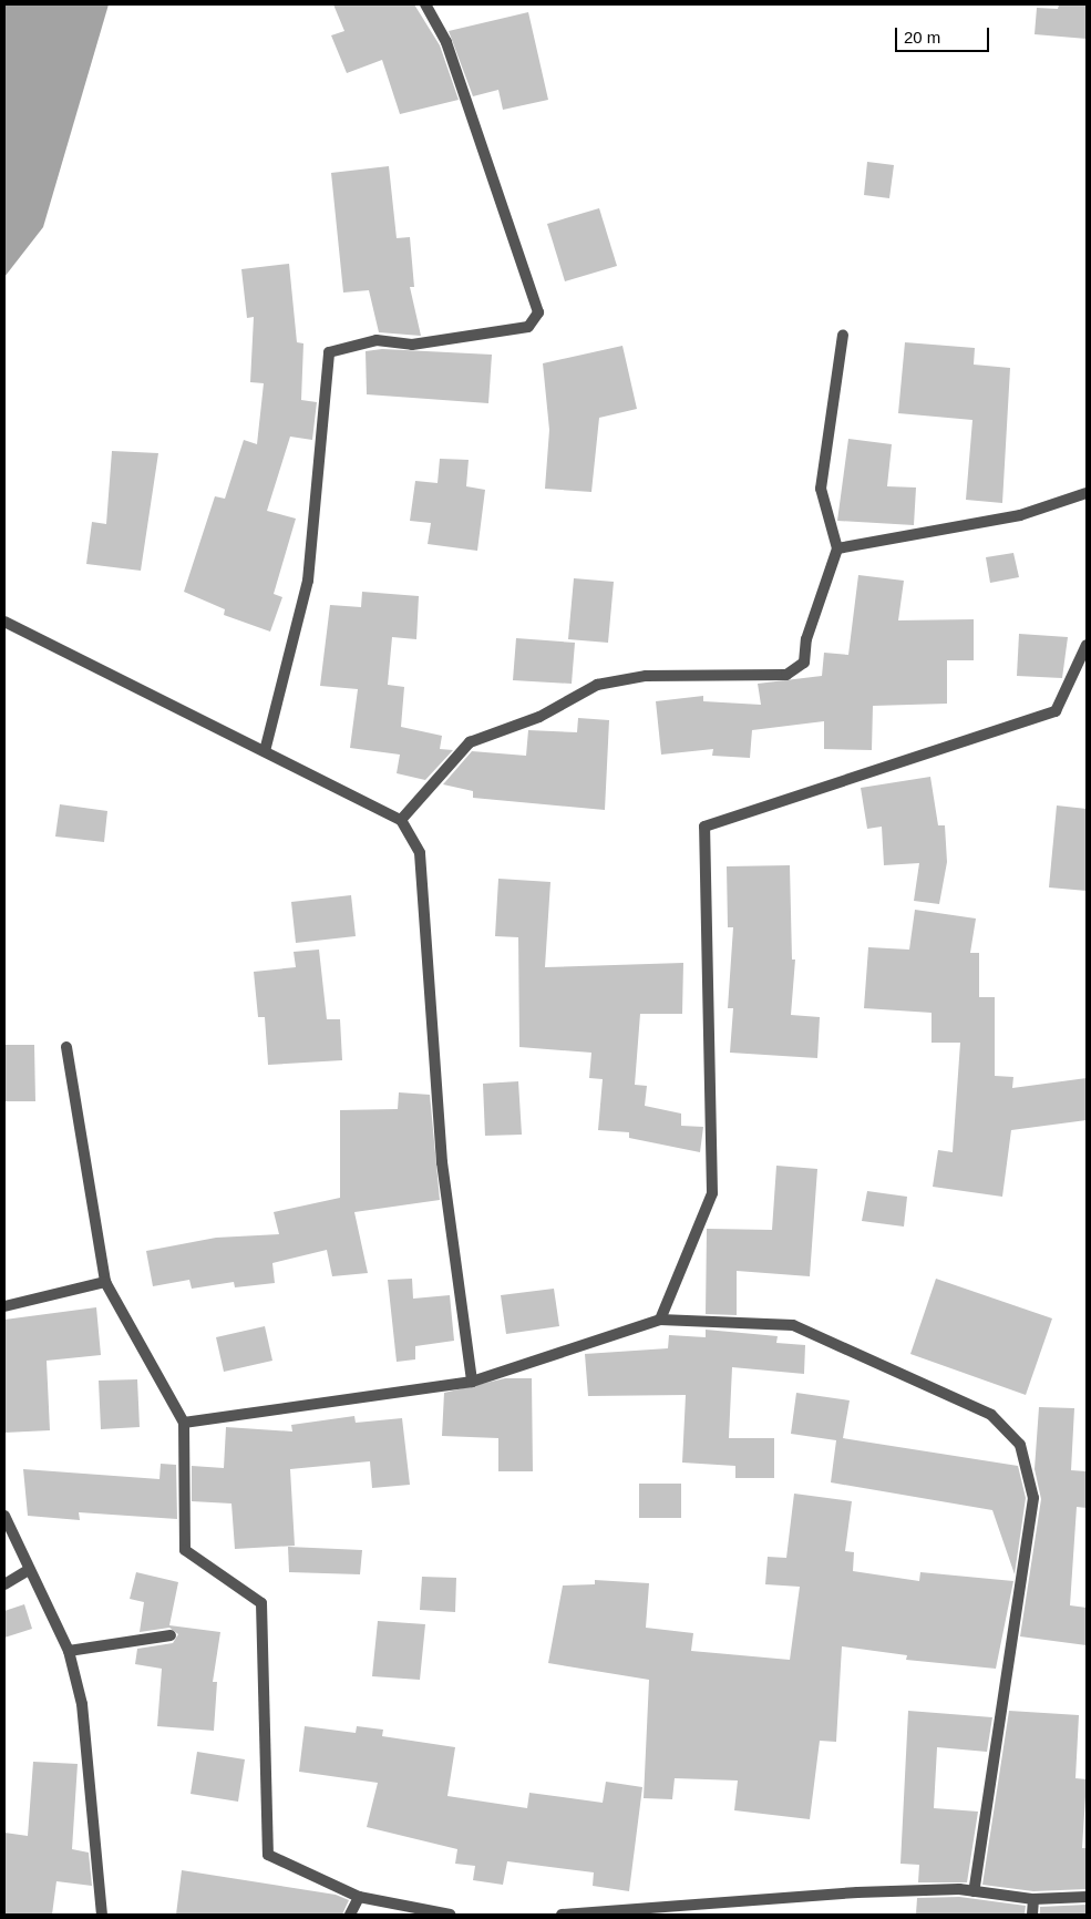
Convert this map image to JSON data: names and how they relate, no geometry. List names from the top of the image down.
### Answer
{
  "scale_bar": "20 m"
}
